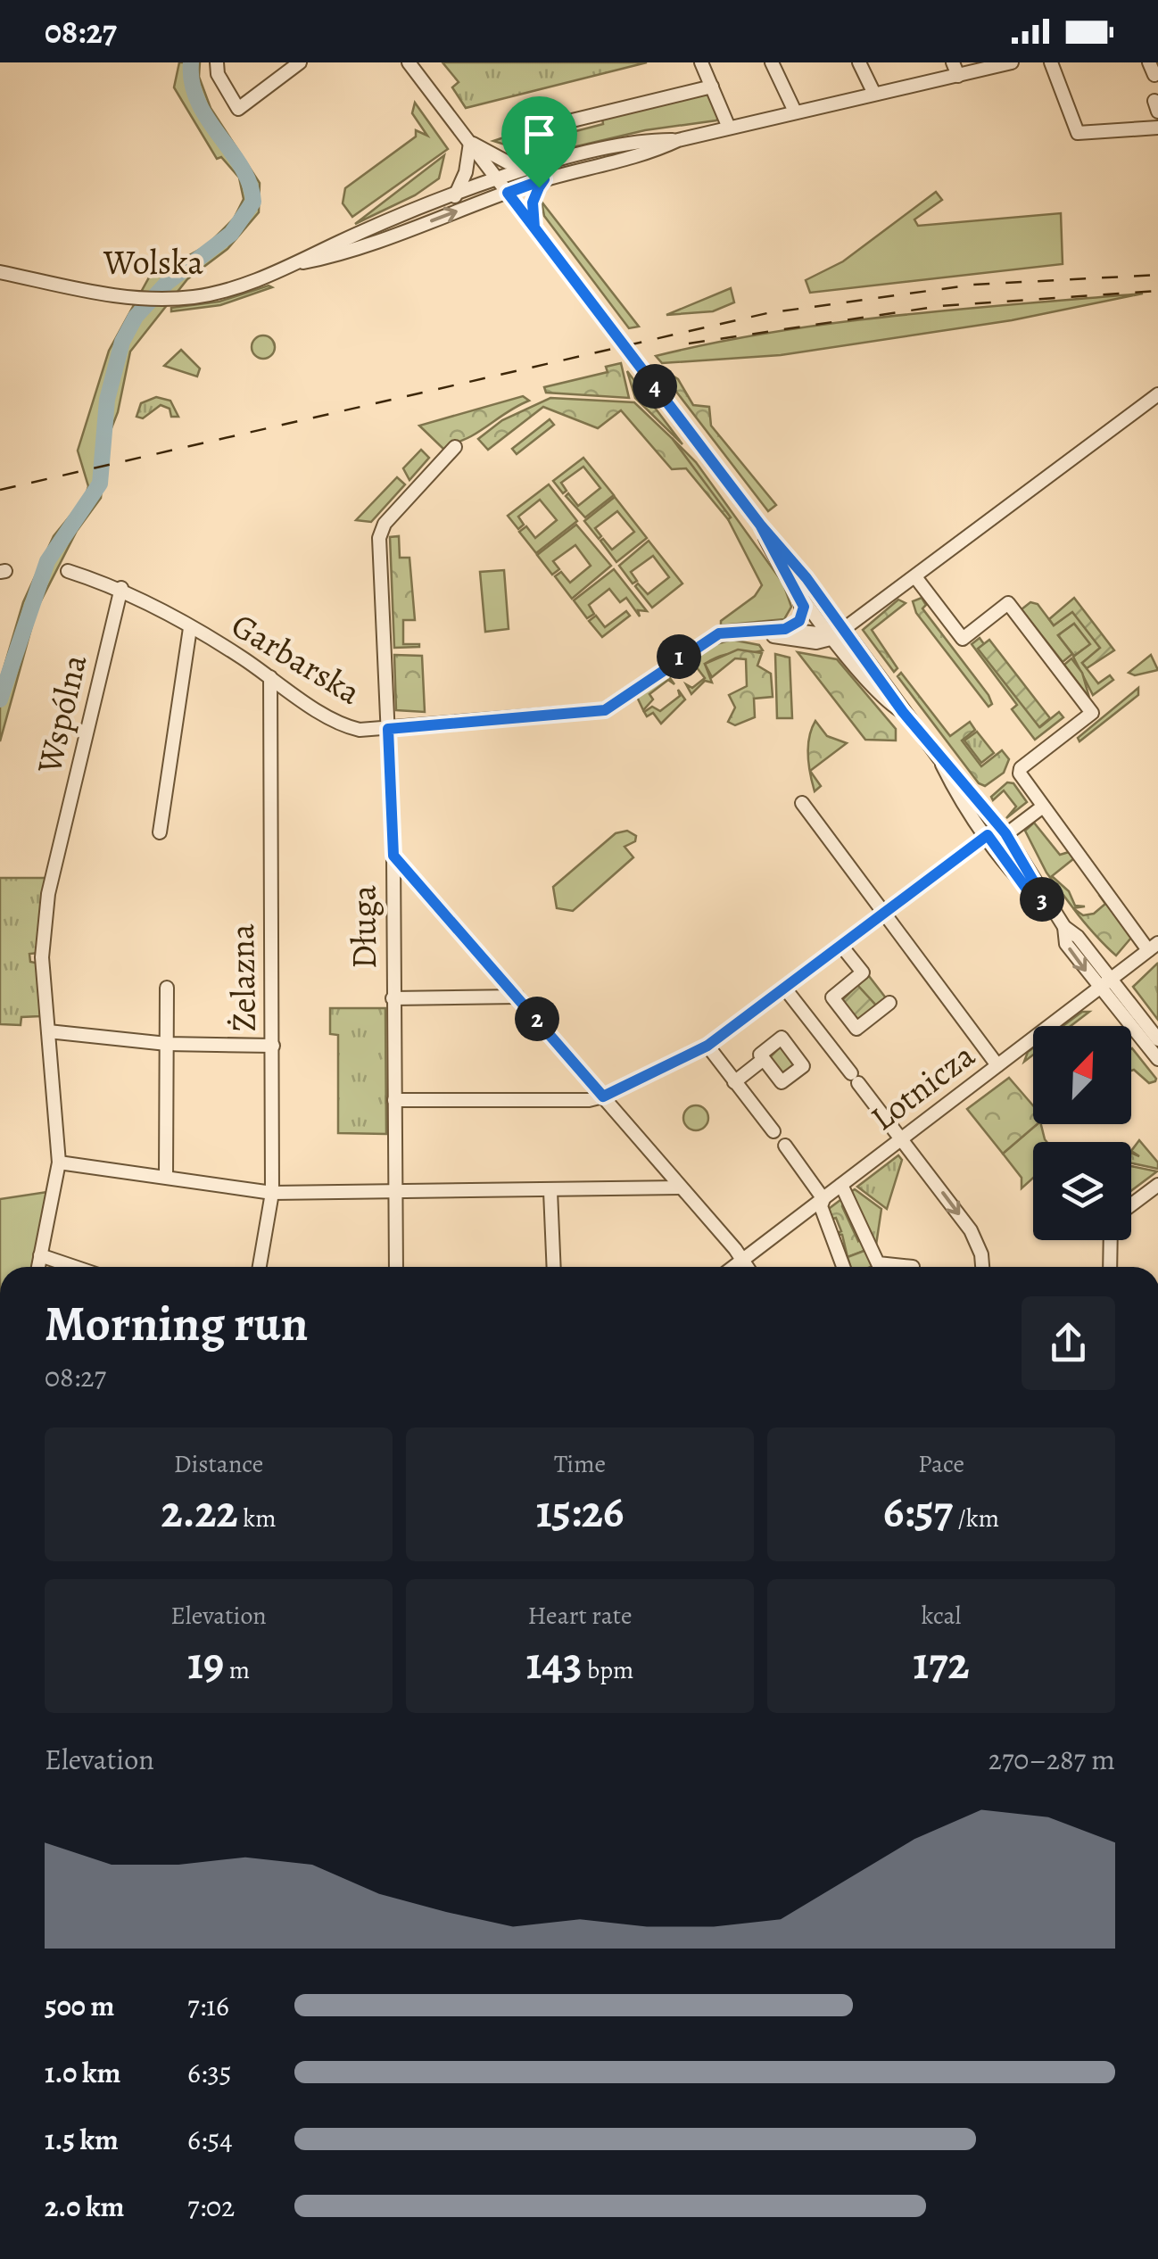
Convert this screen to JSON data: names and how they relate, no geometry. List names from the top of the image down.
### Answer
{
  "streets": {
    "street": [
      "Wolska",
      "Garbarska",
      "Wspólna",
      "Długa",
      "Żelazna",
      "Lotnicza"
    ]
  },
  "crossings": [
    ["Garbarska", "Wspólna"],
    ["Garbarska", "Długa"],
    ["Garbarska", "Żelazna"]
  ],
  "north": "top right",
  "page": {
    "status": "08:27",
    "pins": [
      "4",
      "1",
      "3",
      "2"
    ],
    "heading": ["Morning run", "08:27"],
    "stats": [
      ["Distance", "2.22 km"],
      ["Time", "15:26"],
      ["Pace", "6:57 /km"],
      ["Elevation", "19 m"],
      ["Heart rate", "143 bpm"],
      ["kcal", "172"]
    ],
    "chart": ["Elevation", "270–287 m"],
    "list": [
      {
        "name": "500 m",
        "note": "7:16"
      },
      {
        "name": "1.0 km",
        "note": "6:35"
      },
      {
        "name": "1.5 km",
        "note": "6:54"
      },
      {
        "name": "2.0 km",
        "note": "7:02"
      }
    ]
  }
}
